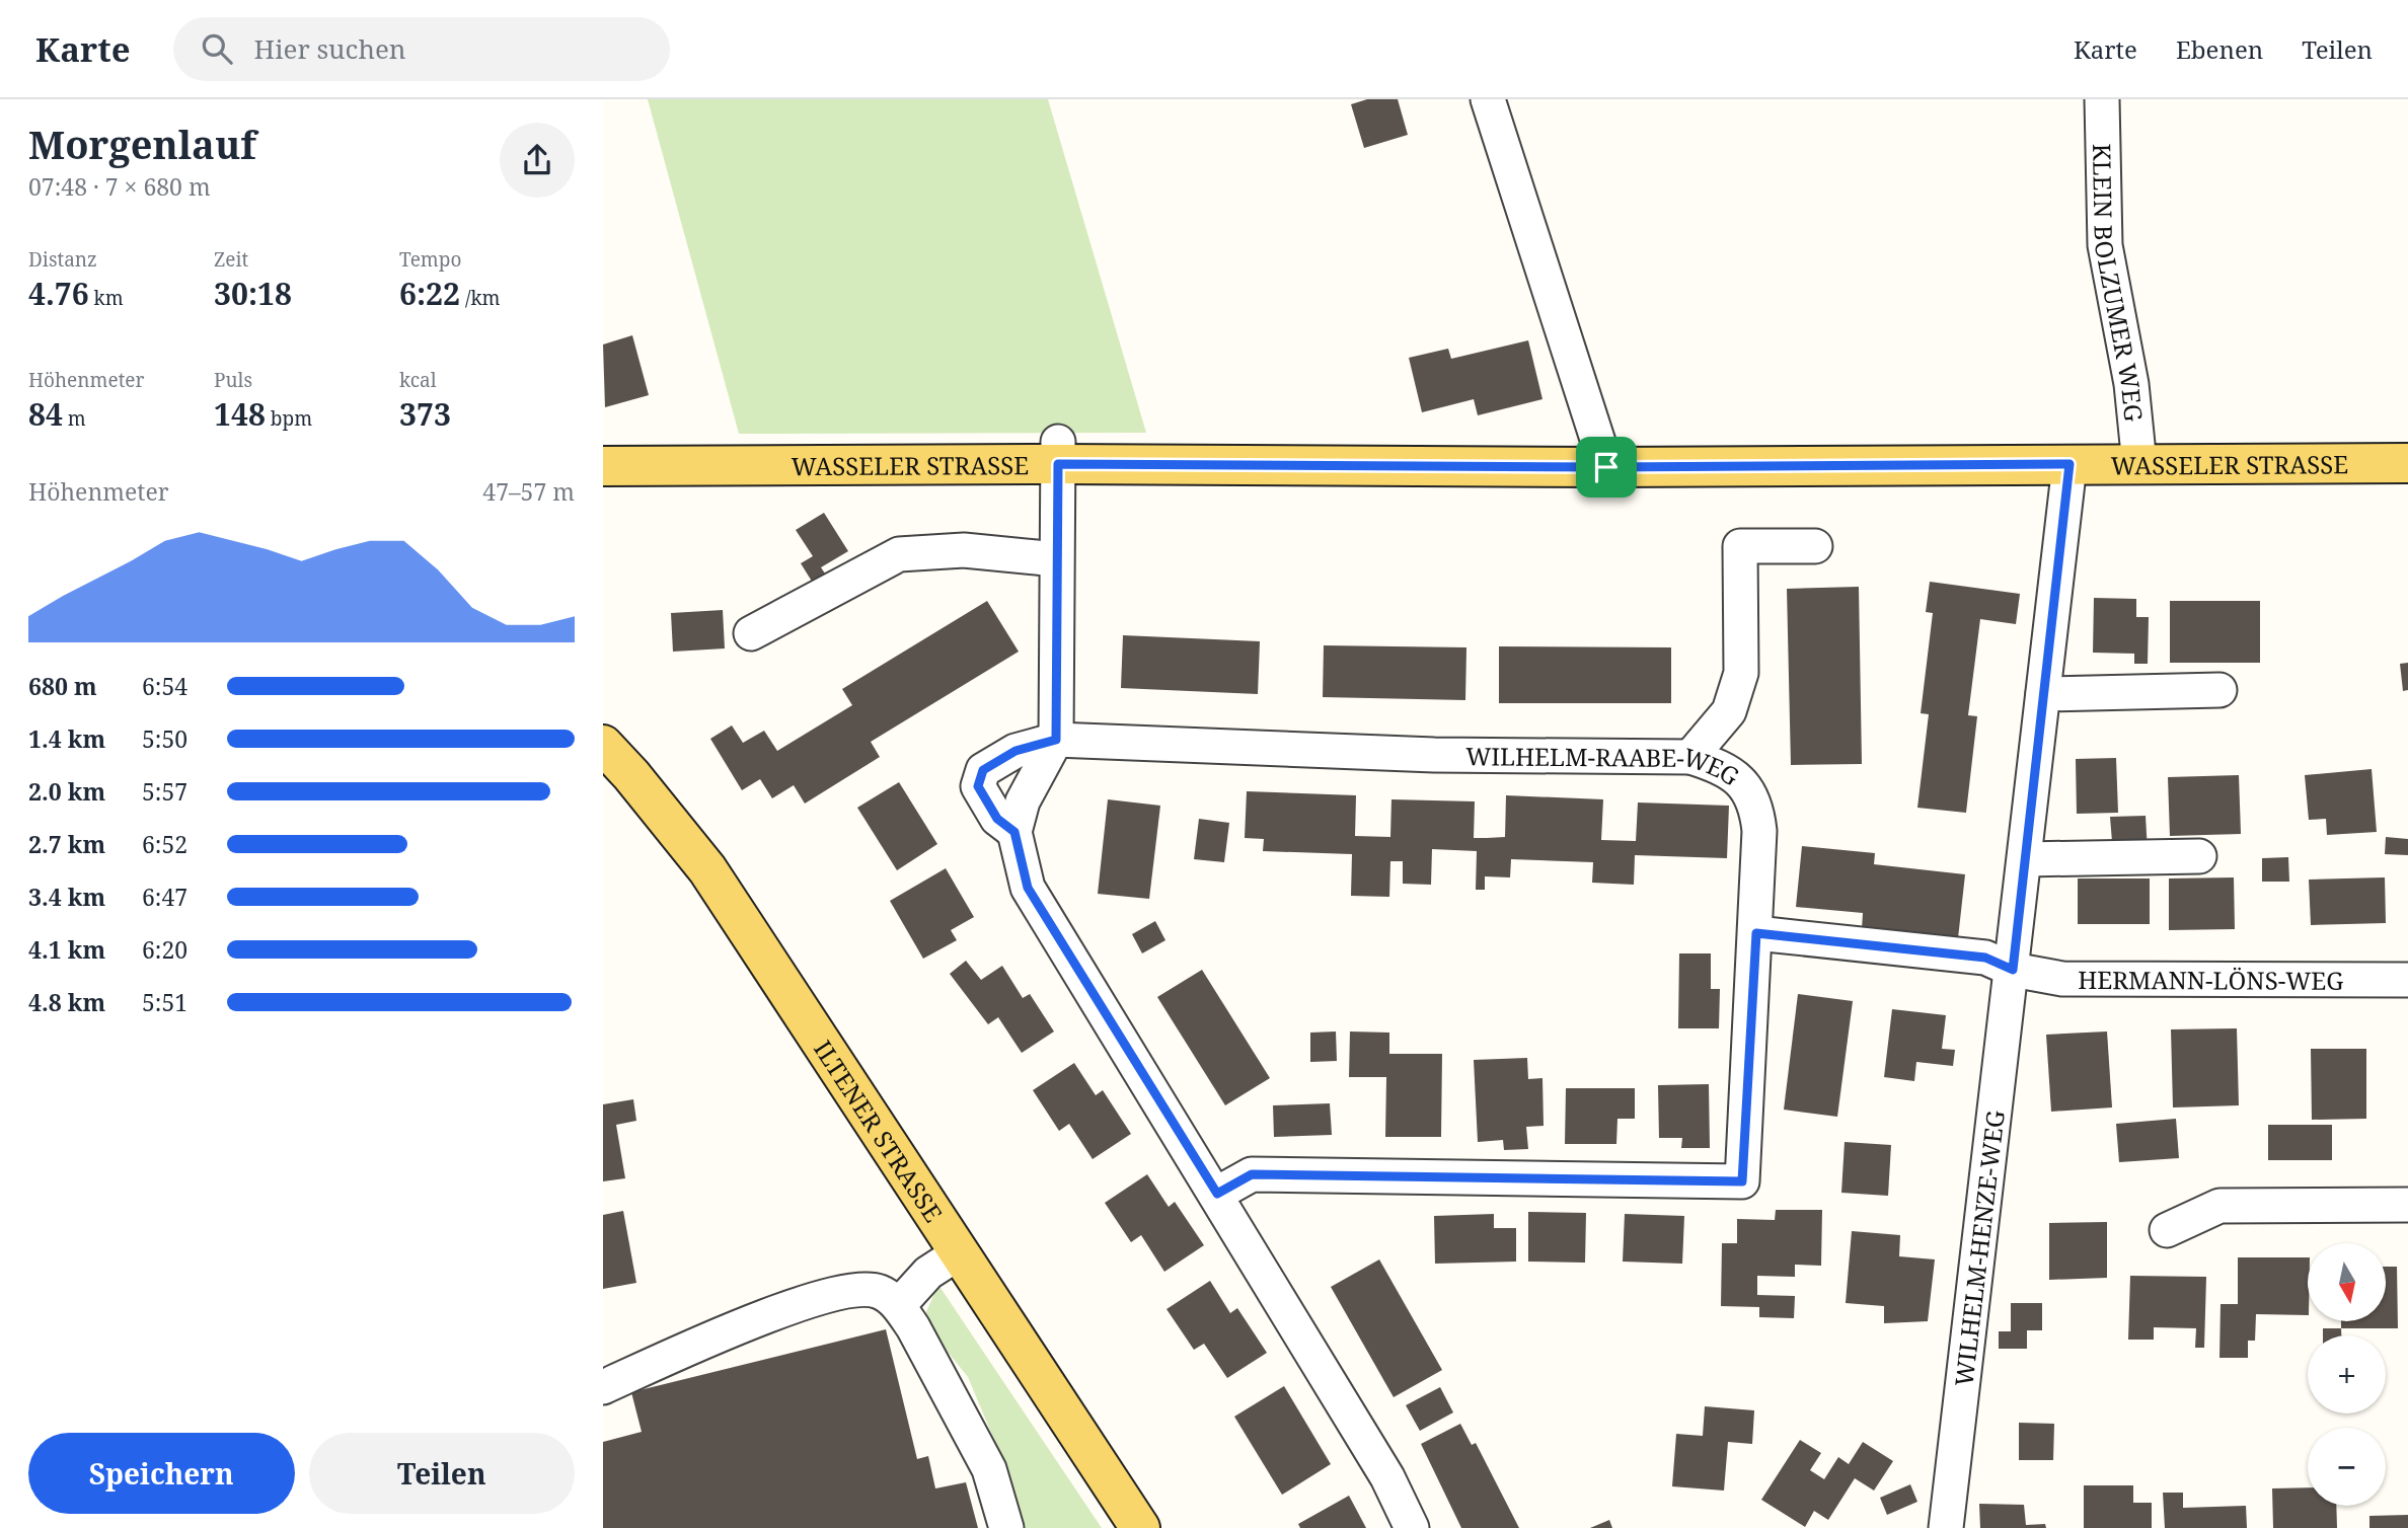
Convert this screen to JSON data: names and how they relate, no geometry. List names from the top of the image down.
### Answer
{
  "streets": {
    "main road": ["WASSELER STRASSE", "ILTENER STRASSE"],
    "street": [
      "KLEIN BOLZUMER WEG",
      "WILHELM-RAABE-WEG",
      "HERMANN-LÖNS-WEG",
      "WILHELM-HENZE-WEG"
    ]
  },
  "crossings": [
    ["KLEIN BOLZUMER WEG", "WASSELER STRASSE"],
    ["WASSELER STRASSE", "WILHELM-HENZE-WEG"],
    ["HERMANN-LÖNS-WEG", "WILHELM-HENZE-WEG"]
  ],
  "north": "bottom",
  "page": {
    "header": "Karte",
    "search": "Hier suchen",
    "nav": ["Karte", "Ebenen", "Teilen"],
    "heading": ["Morgenlauf", "07:48 · 7 × 680 m"],
    "stats": [
      ["Distanz", "4.76 km"],
      ["Zeit", "30:18"],
      ["Tempo", "6:22 /km"],
      ["Höhenmeter", "84 m"],
      ["Puls", "148 bpm"],
      ["kcal", "373"]
    ],
    "chart": ["Höhenmeter", "47–57 m"],
    "list": [
      {
        "name": "680 m",
        "note": "6:54"
      },
      {
        "name": "1.4 km",
        "note": "5:50"
      },
      {
        "name": "2.0 km",
        "note": "5:57"
      },
      {
        "name": "2.7 km",
        "note": "6:52"
      },
      {
        "name": "3.4 km",
        "note": "6:47"
      },
      {
        "name": "4.1 km",
        "note": "6:20"
      },
      {
        "name": "4.8 km",
        "note": "5:51"
      }
    ],
    "map_buttons": ["+", "−"],
    "buttons": ["Speichern", "Teilen"]
  }
}
